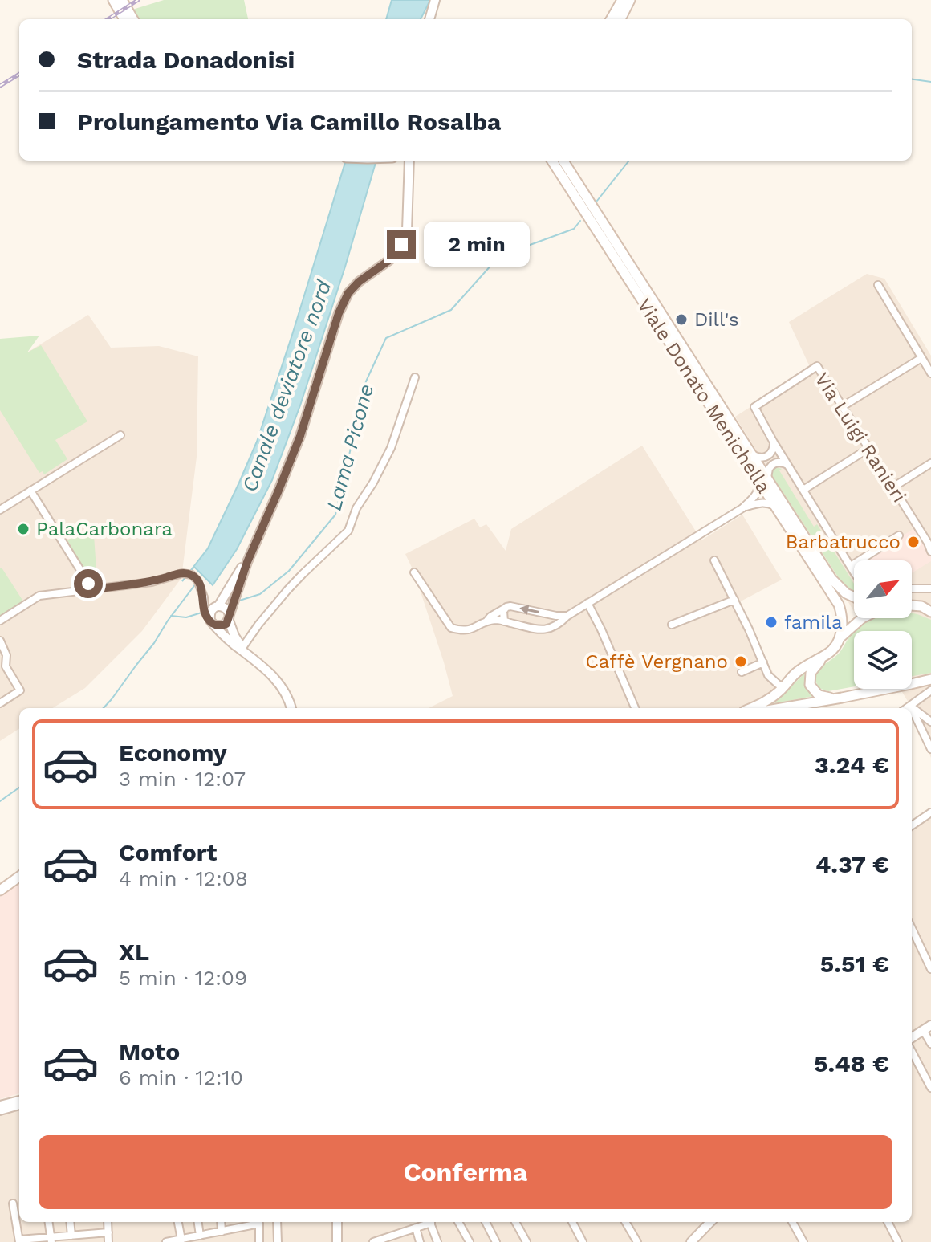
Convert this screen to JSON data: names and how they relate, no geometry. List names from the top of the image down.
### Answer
{
  "streets": {
    "main road": ["Viale Donato Menichella"],
    "street": ["Via Luigi Ranieri"]
  },
  "water": ["Canale deviatore nord", "Lama Picone"],
  "places": [
    "Dill's",
    "PalaCarbonara",
    "Barbatrucco",
    "famila",
    "Caffè Vergnano"
  ],
  "north": "top right",
  "page": {
    "banner": ["Strada Donadonisi", "Prolungamento Via Camillo Rosalba"],
    "bubble": "2 min",
    "list": [
      {
        "name": "Economy",
        "note": "3 min · 12:07",
        "value": "3.24 €"
      },
      {
        "name": "Comfort",
        "note": "4 min · 12:08",
        "value": "4.37 €"
      },
      {
        "name": "XL",
        "note": "5 min · 12:09",
        "value": "5.51 €"
      },
      {
        "name": "Moto",
        "note": "6 min · 12:10",
        "value": "5.48 €"
      }
    ],
    "buttons": "Conferma"
  }
}
